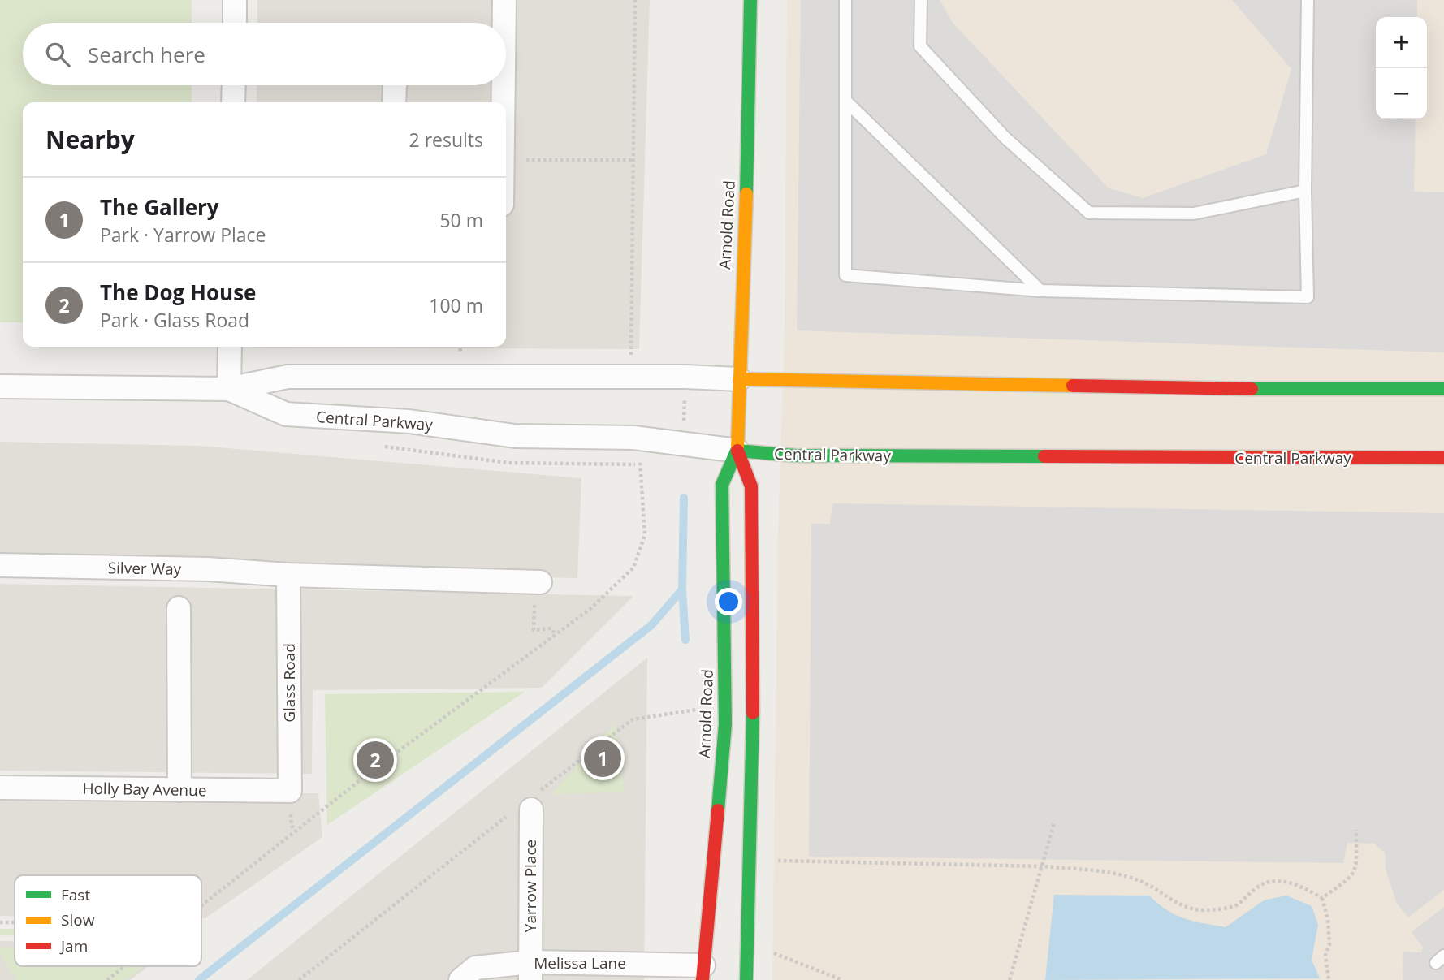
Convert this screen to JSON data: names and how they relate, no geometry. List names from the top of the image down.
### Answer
{
  "streets": {
    "street": [
      "Arnold Road",
      "Central Parkway",
      "Silver Way",
      "Glass Road",
      "Holly Bay Avenue",
      "Yarrow Place",
      "Melissa Lane"
    ]
  },
  "crossings": [
    ["Arnold Road", "Central Parkway"],
    ["Arnold Road", "Melissa Lane"],
    ["Silver Way", "Glass Road"],
    ["Glass Road", "Holly Bay Avenue"],
    ["Yarrow Place", "Melissa Lane"]
  ],
  "legend": ["Fast", "Slow", "Jam"],
  "page": {
    "map_buttons": ["+", "−"],
    "search": "Search here",
    "heading": ["Nearby", "2 results"],
    "list": [
      {
        "mark": "1",
        "name": "The Gallery",
        "note": "Park · Yarrow Place",
        "value": "50 m"
      },
      {
        "mark": "2",
        "name": "The Dog House",
        "note": "Park · Glass Road",
        "value": "100 m"
      }
    ],
    "pins": ["1", "2"]
  }
}
